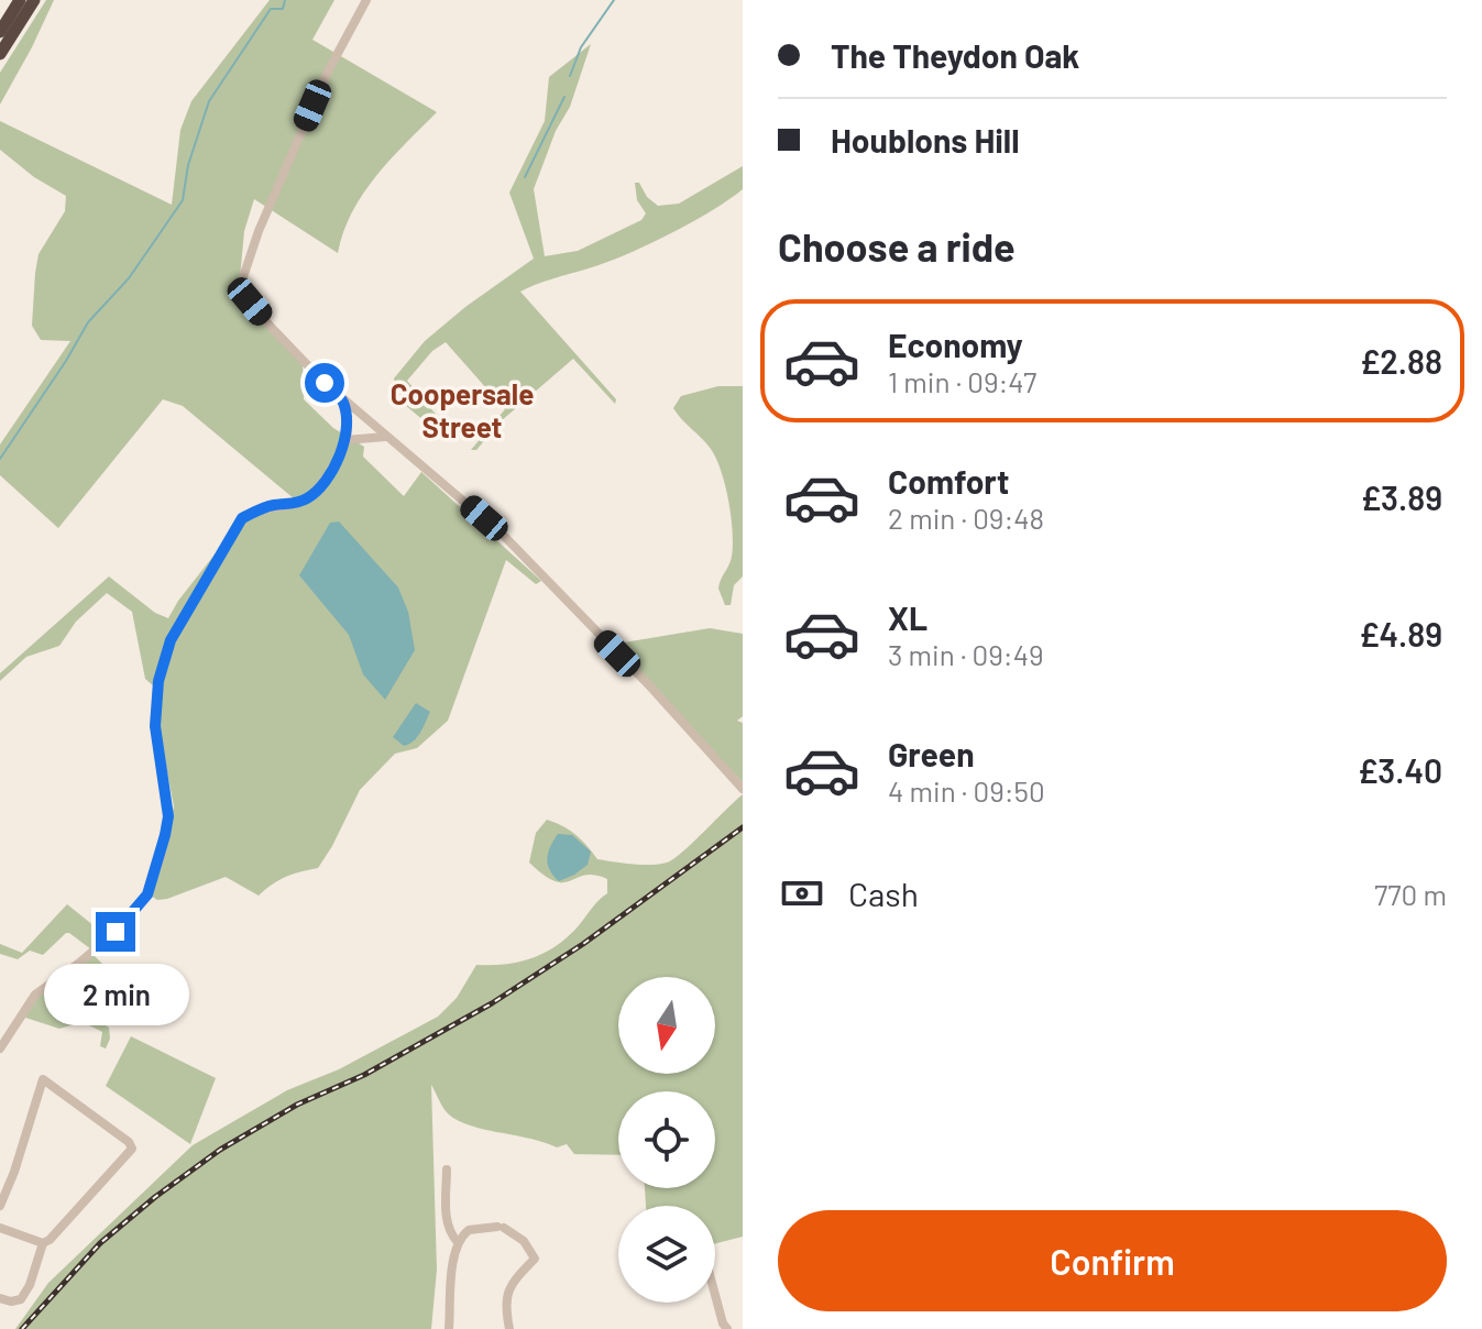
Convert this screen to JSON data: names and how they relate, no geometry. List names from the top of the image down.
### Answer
{
  "districts": ["Coopersale Street"],
  "north": "bottom",
  "page": {
    "banner": ["The Theydon Oak", "Houblons Hill"],
    "heading": "Choose a ride",
    "list": [
      {
        "name": "Economy",
        "note": "1 min · 09:47",
        "value": "£2.88"
      },
      {
        "name": "Comfort",
        "note": "2 min · 09:48",
        "value": "£3.89"
      },
      {
        "name": "XL",
        "note": "3 min · 09:49",
        "value": "£4.89"
      },
      {
        "name": "Green",
        "note": "4 min · 09:50",
        "value": "£3.40"
      }
    ],
    "pay": ["Cash", "770 m"],
    "bubble": "2 min",
    "buttons": "Confirm"
  }
}
